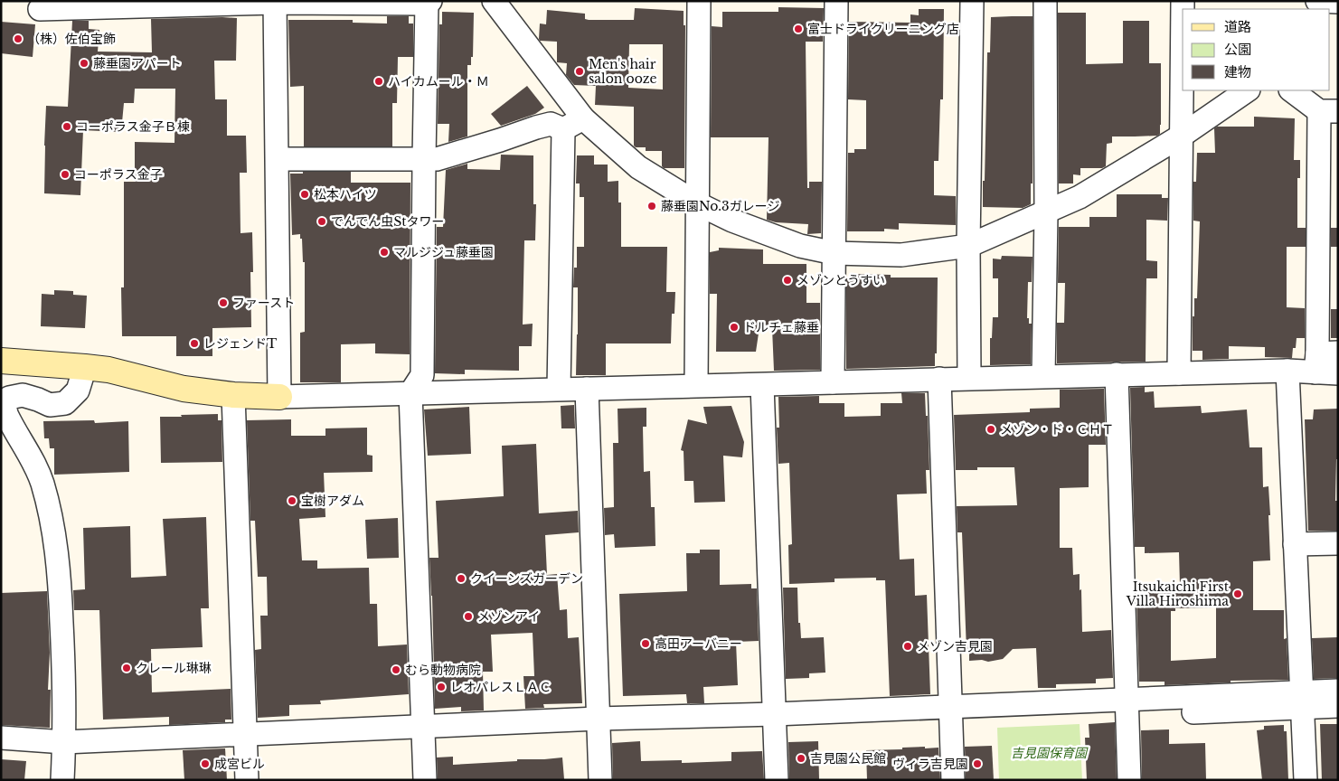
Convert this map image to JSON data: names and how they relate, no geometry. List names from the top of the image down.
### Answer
{
  "parks": ["吉見園保育園"],
  "places": [
    "富士ドライクリーニング店",
    "（株）佐伯宝飾",
    "藤垂園アパート",
    "Men's hair salon ooze",
    "ハイカムール・Ｍ",
    "コーポラス金子Ｂ棟",
    "コーポラス金子",
    "松本ハイツ",
    "藤垂園No.3ガレージ",
    "でんでん虫Stタワー",
    "マルジジュ藤垂園",
    "メゾンとうすい",
    "ファースト",
    "ドルチェ藤垂",
    "レジェンドT",
    "メゾン・ド・ＣＨＴ",
    "宝樹アダム",
    "クイーンズガーデン",
    "Itsukaichi First Villa Hiroshima",
    "メゾンアイ",
    "高田アーバニー",
    "メゾン吉見園",
    "クレール琳琳",
    "むら動物病院",
    "レオパレスＬＡＣ",
    "吉見園公民館",
    "成宮ビル",
    "ヴィラ吉見園"
  ],
  "legend": ["道路", "公園", "建物"]
}
